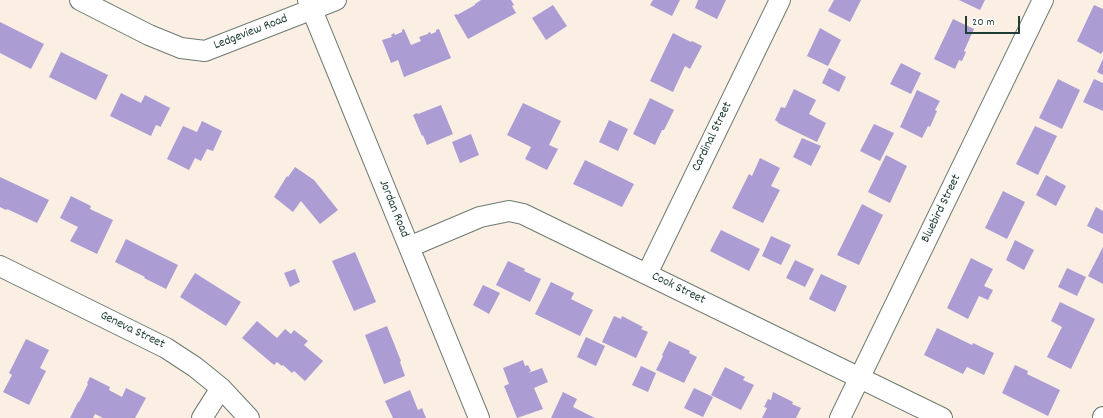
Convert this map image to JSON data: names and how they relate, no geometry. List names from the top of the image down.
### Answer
{
  "streets": {
    "street": [
      "Ledgeview Road",
      "Cardinal Street",
      "Jordan Road",
      "Bluebird Street",
      "Cook Street",
      "Geneva Street"
    ]
  },
  "crossings": [
    ["Ledgeview Road", "Jordan Road"],
    ["Cardinal Street", "Cook Street"],
    ["Jordan Road", "Cook Street"],
    ["Bluebird Street", "Cook Street"]
  ],
  "scale_bar": "20 m"
}
